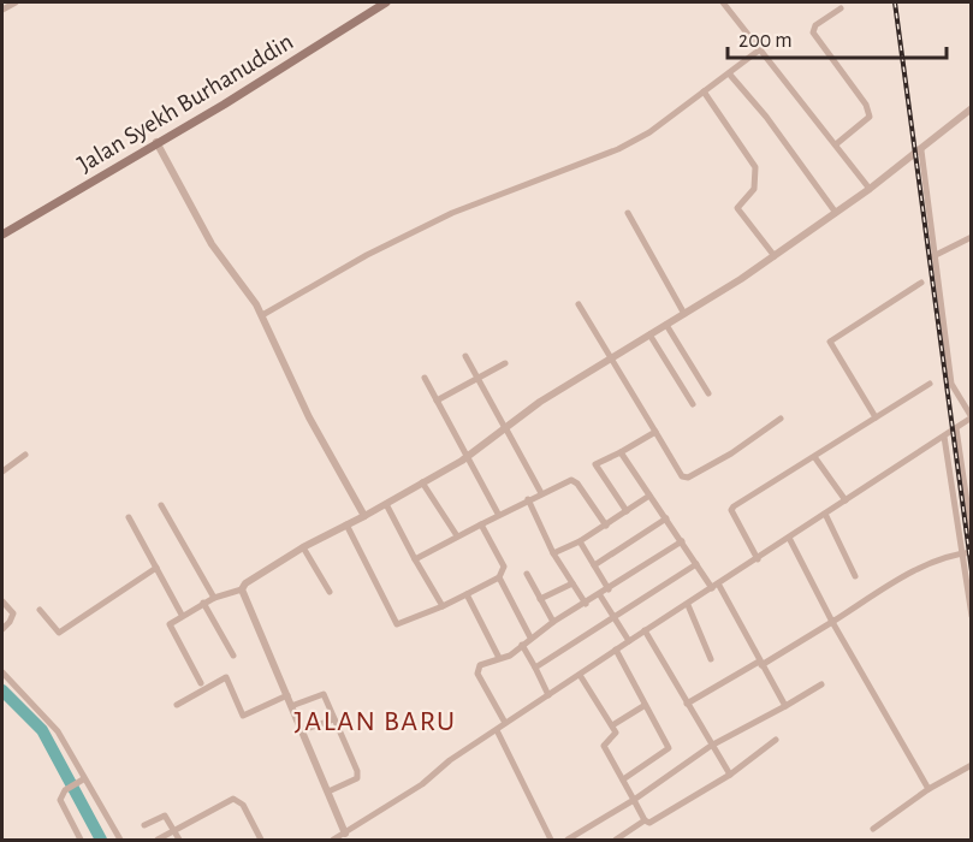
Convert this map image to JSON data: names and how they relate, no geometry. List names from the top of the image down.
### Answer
{
  "streets": {
    "main road": ["Jalan Syekh Burhanuddin"]
  },
  "districts": ["JALAN BARU"],
  "scale_bar": "200 m"
}
